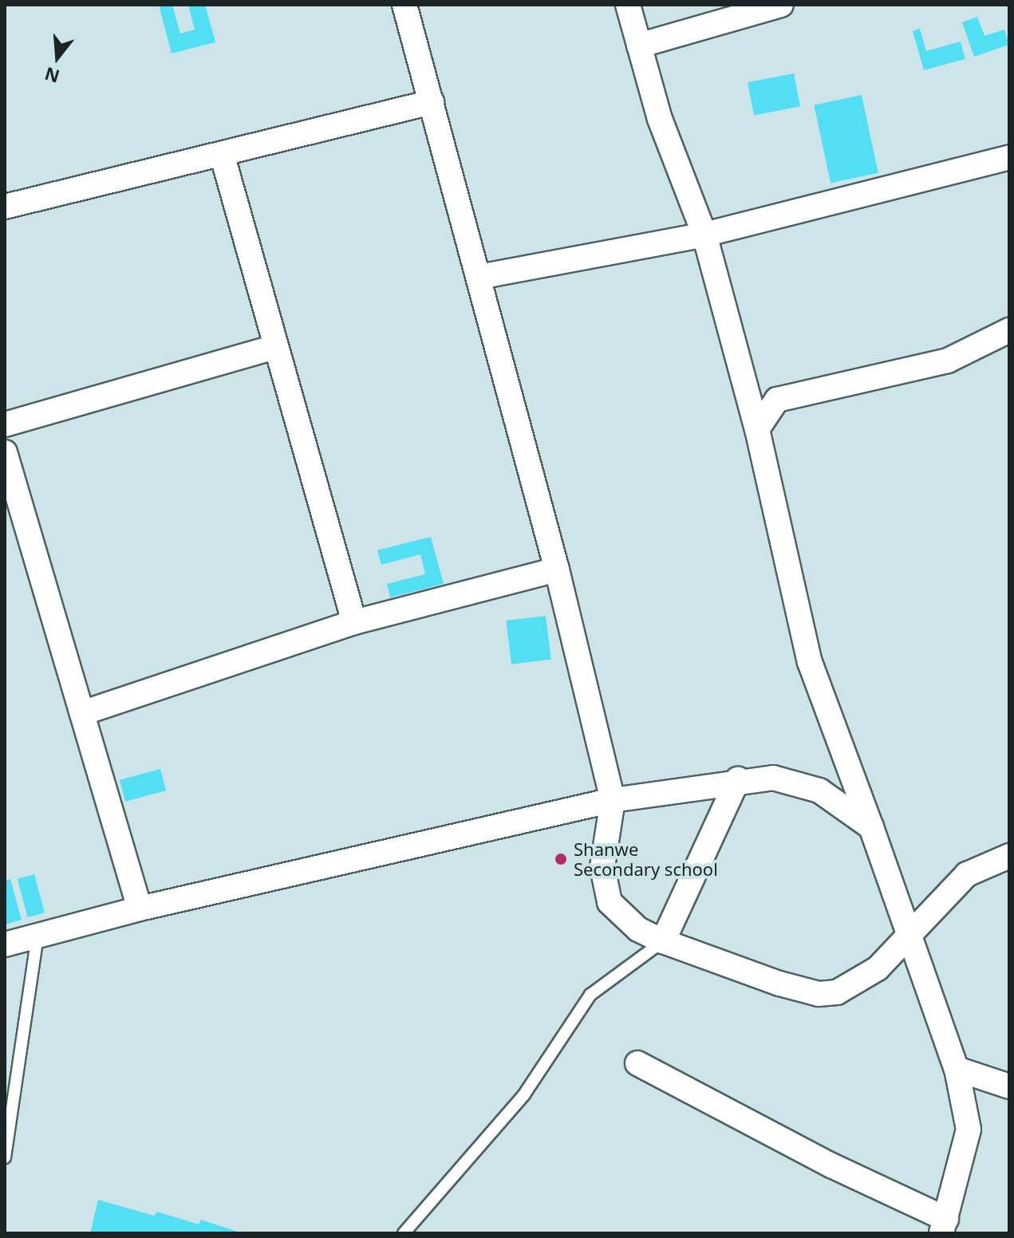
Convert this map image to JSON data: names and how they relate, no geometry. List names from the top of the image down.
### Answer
{
  "places": ["Shanwe Secondary school"],
  "north": "bottom"
}
